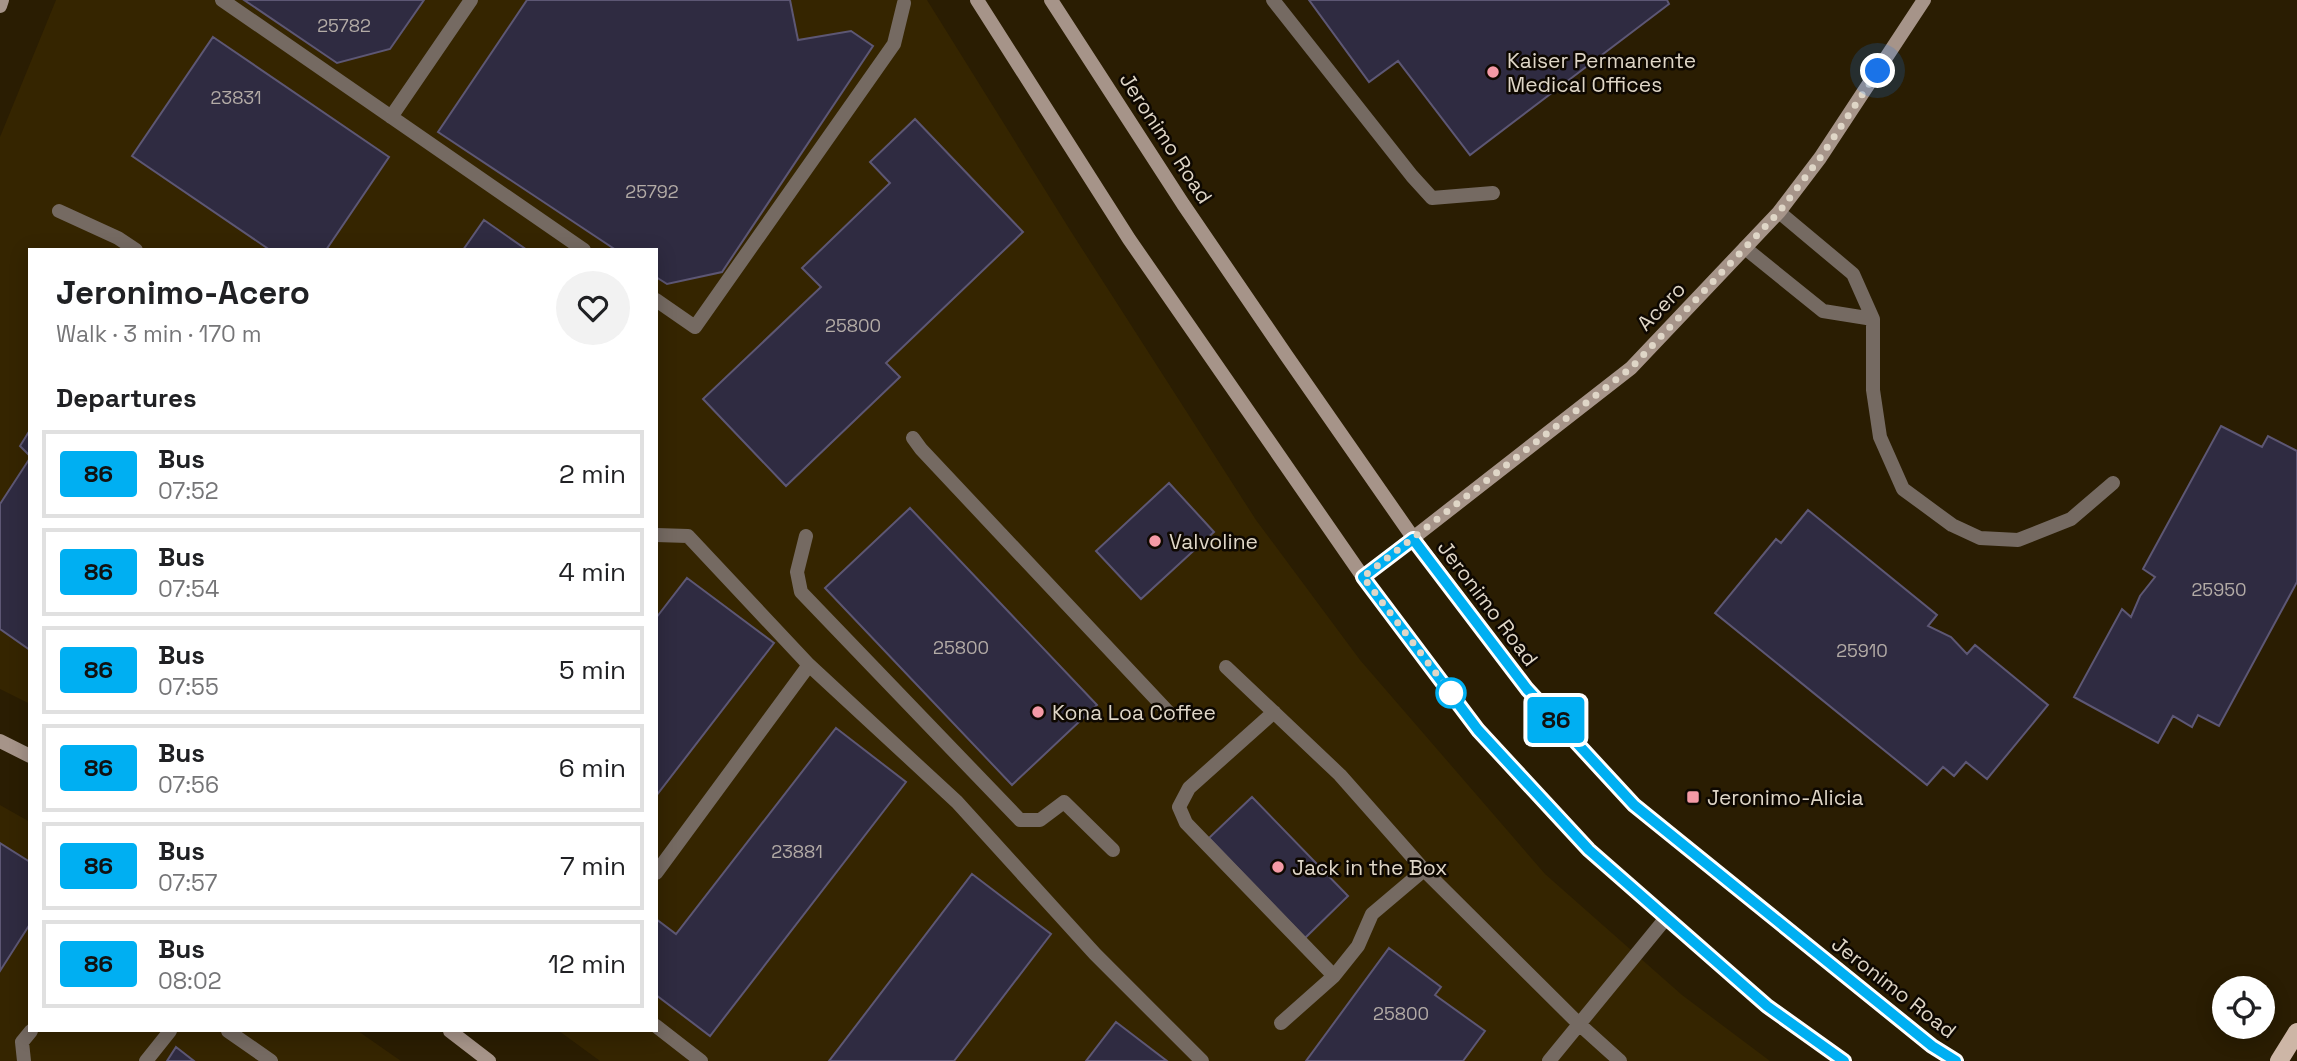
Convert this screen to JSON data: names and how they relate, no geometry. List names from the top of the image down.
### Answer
{
  "streets": {
    "main road": ["Jeronimo Road", "Acero"]
  },
  "crossings": [
    ["Jeronimo Road", "Acero"]
  ],
  "places": {
    "other": [
      "Kaiser Permanente Medical Offices",
      "Valvoline",
      "Kona Loa Coffee",
      "Jack in the Box"
    ],
    "transit": ["Jeronimo-Alicia"]
  },
  "lines": ["bus line 86"],
  "house_numbers": [
    "25782",
    "23831",
    "25792",
    "25800",
    "25950",
    "25800",
    "25910",
    "23881",
    "25800"
  ],
  "page": {
    "on_map": "86",
    "heading": [
      ["Jeronimo-Acero", "Walk · 3 min · 170 m"],
      "Departures"
    ],
    "list": [
      {
        "mark": "86",
        "name": "Bus",
        "note": "07:52",
        "value": "2 min"
      },
      {
        "mark": "86",
        "name": "Bus",
        "note": "07:54",
        "value": "4 min"
      },
      {
        "mark": "86",
        "name": "Bus",
        "note": "07:55",
        "value": "5 min"
      },
      {
        "mark": "86",
        "name": "Bus",
        "note": "07:56",
        "value": "6 min"
      },
      {
        "mark": "86",
        "name": "Bus",
        "note": "07:57",
        "value": "7 min"
      },
      {
        "mark": "86",
        "name": "Bus",
        "note": "08:02",
        "value": "12 min"
      }
    ]
  }
}
